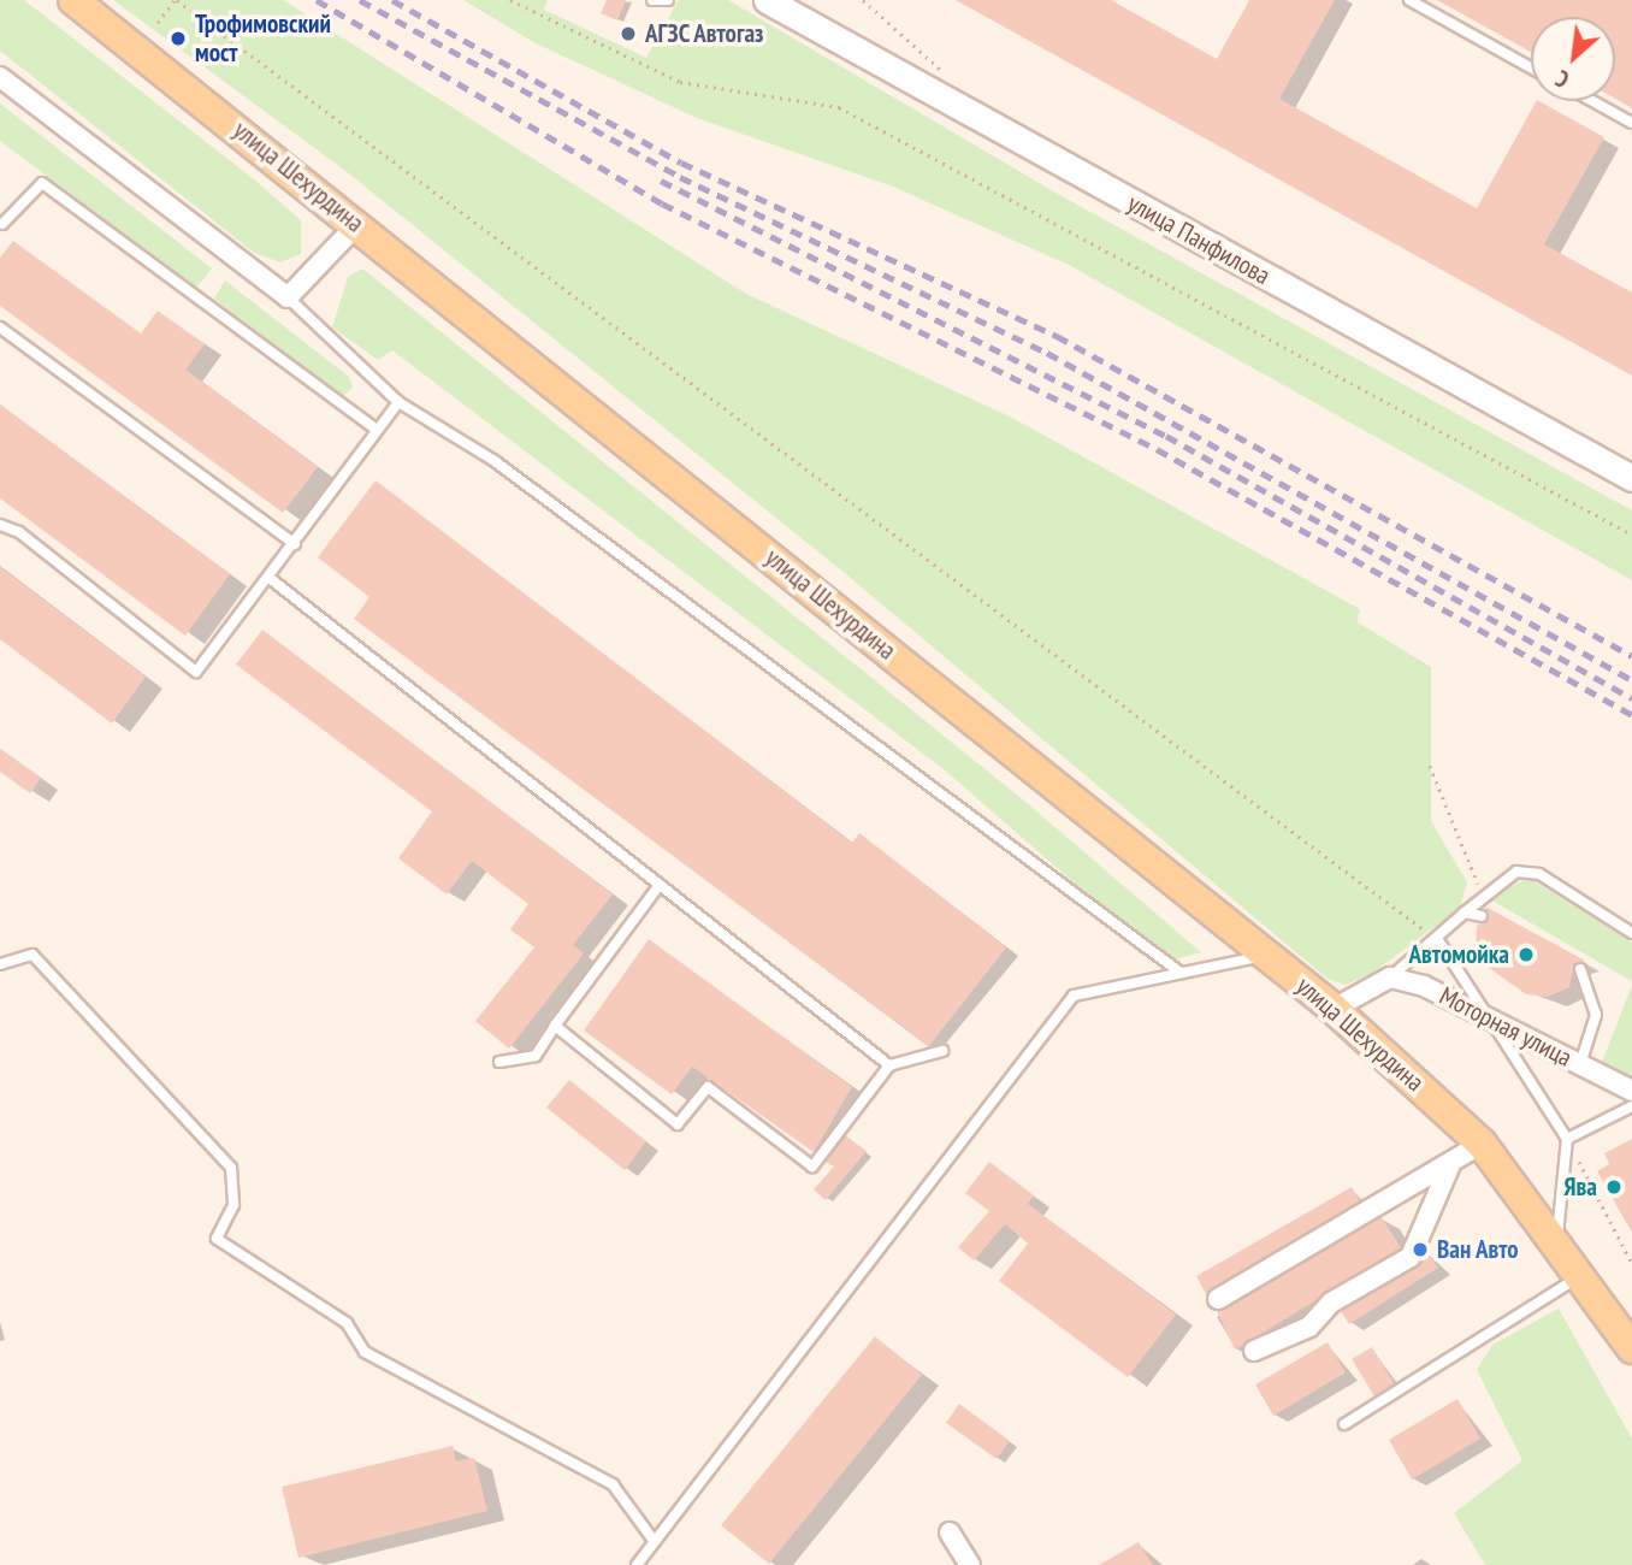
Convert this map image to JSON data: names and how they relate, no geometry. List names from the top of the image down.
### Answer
{
  "streets": {
    "main road": ["улица Шехурдина", "улица Панфилова"],
    "street": ["Моторная улица"]
  },
  "places": [
    "АГЗС Автогаз",
    "Трофимовский мост",
    "Автомойка",
    "Ява",
    "Ван Авто"
  ],
  "north": "bottom left"
}
